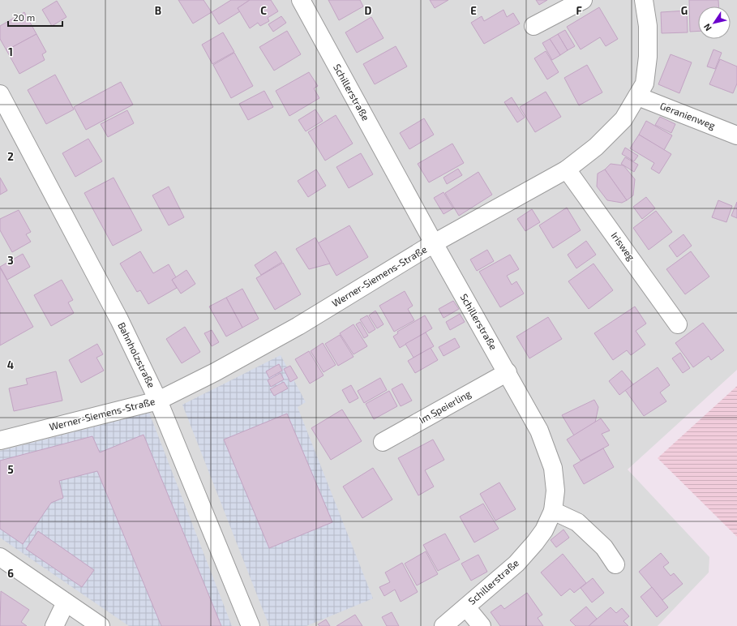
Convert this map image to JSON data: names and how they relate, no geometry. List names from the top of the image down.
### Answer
{
  "streets": {
    "street": [
      "Schillerstraße",
      "Geranienweg",
      "Irisweg",
      "Werner-Siemens-Straße",
      "Bahnholzstraße",
      "Im Speierling"
    ]
  },
  "crossings": [
    ["Schillerstraße", "Werner-Siemens-Straße"],
    ["Schillerstraße", "Im Speierling"],
    ["Geranienweg", "Werner-Siemens-Straße"],
    ["Irisweg", "Werner-Siemens-Straße"],
    ["Werner-Siemens-Straße", "Bahnholzstraße"]
  ],
  "scale_bar": "20 m",
  "north": "bottom left",
  "grid": {
    "columns": [
      "B",
      "C",
      "D",
      "E",
      "F",
      "G"
    ],
    "rows": [
      "1",
      "2",
      "3",
      "4",
      "5",
      "6"
    ]
  }
}
